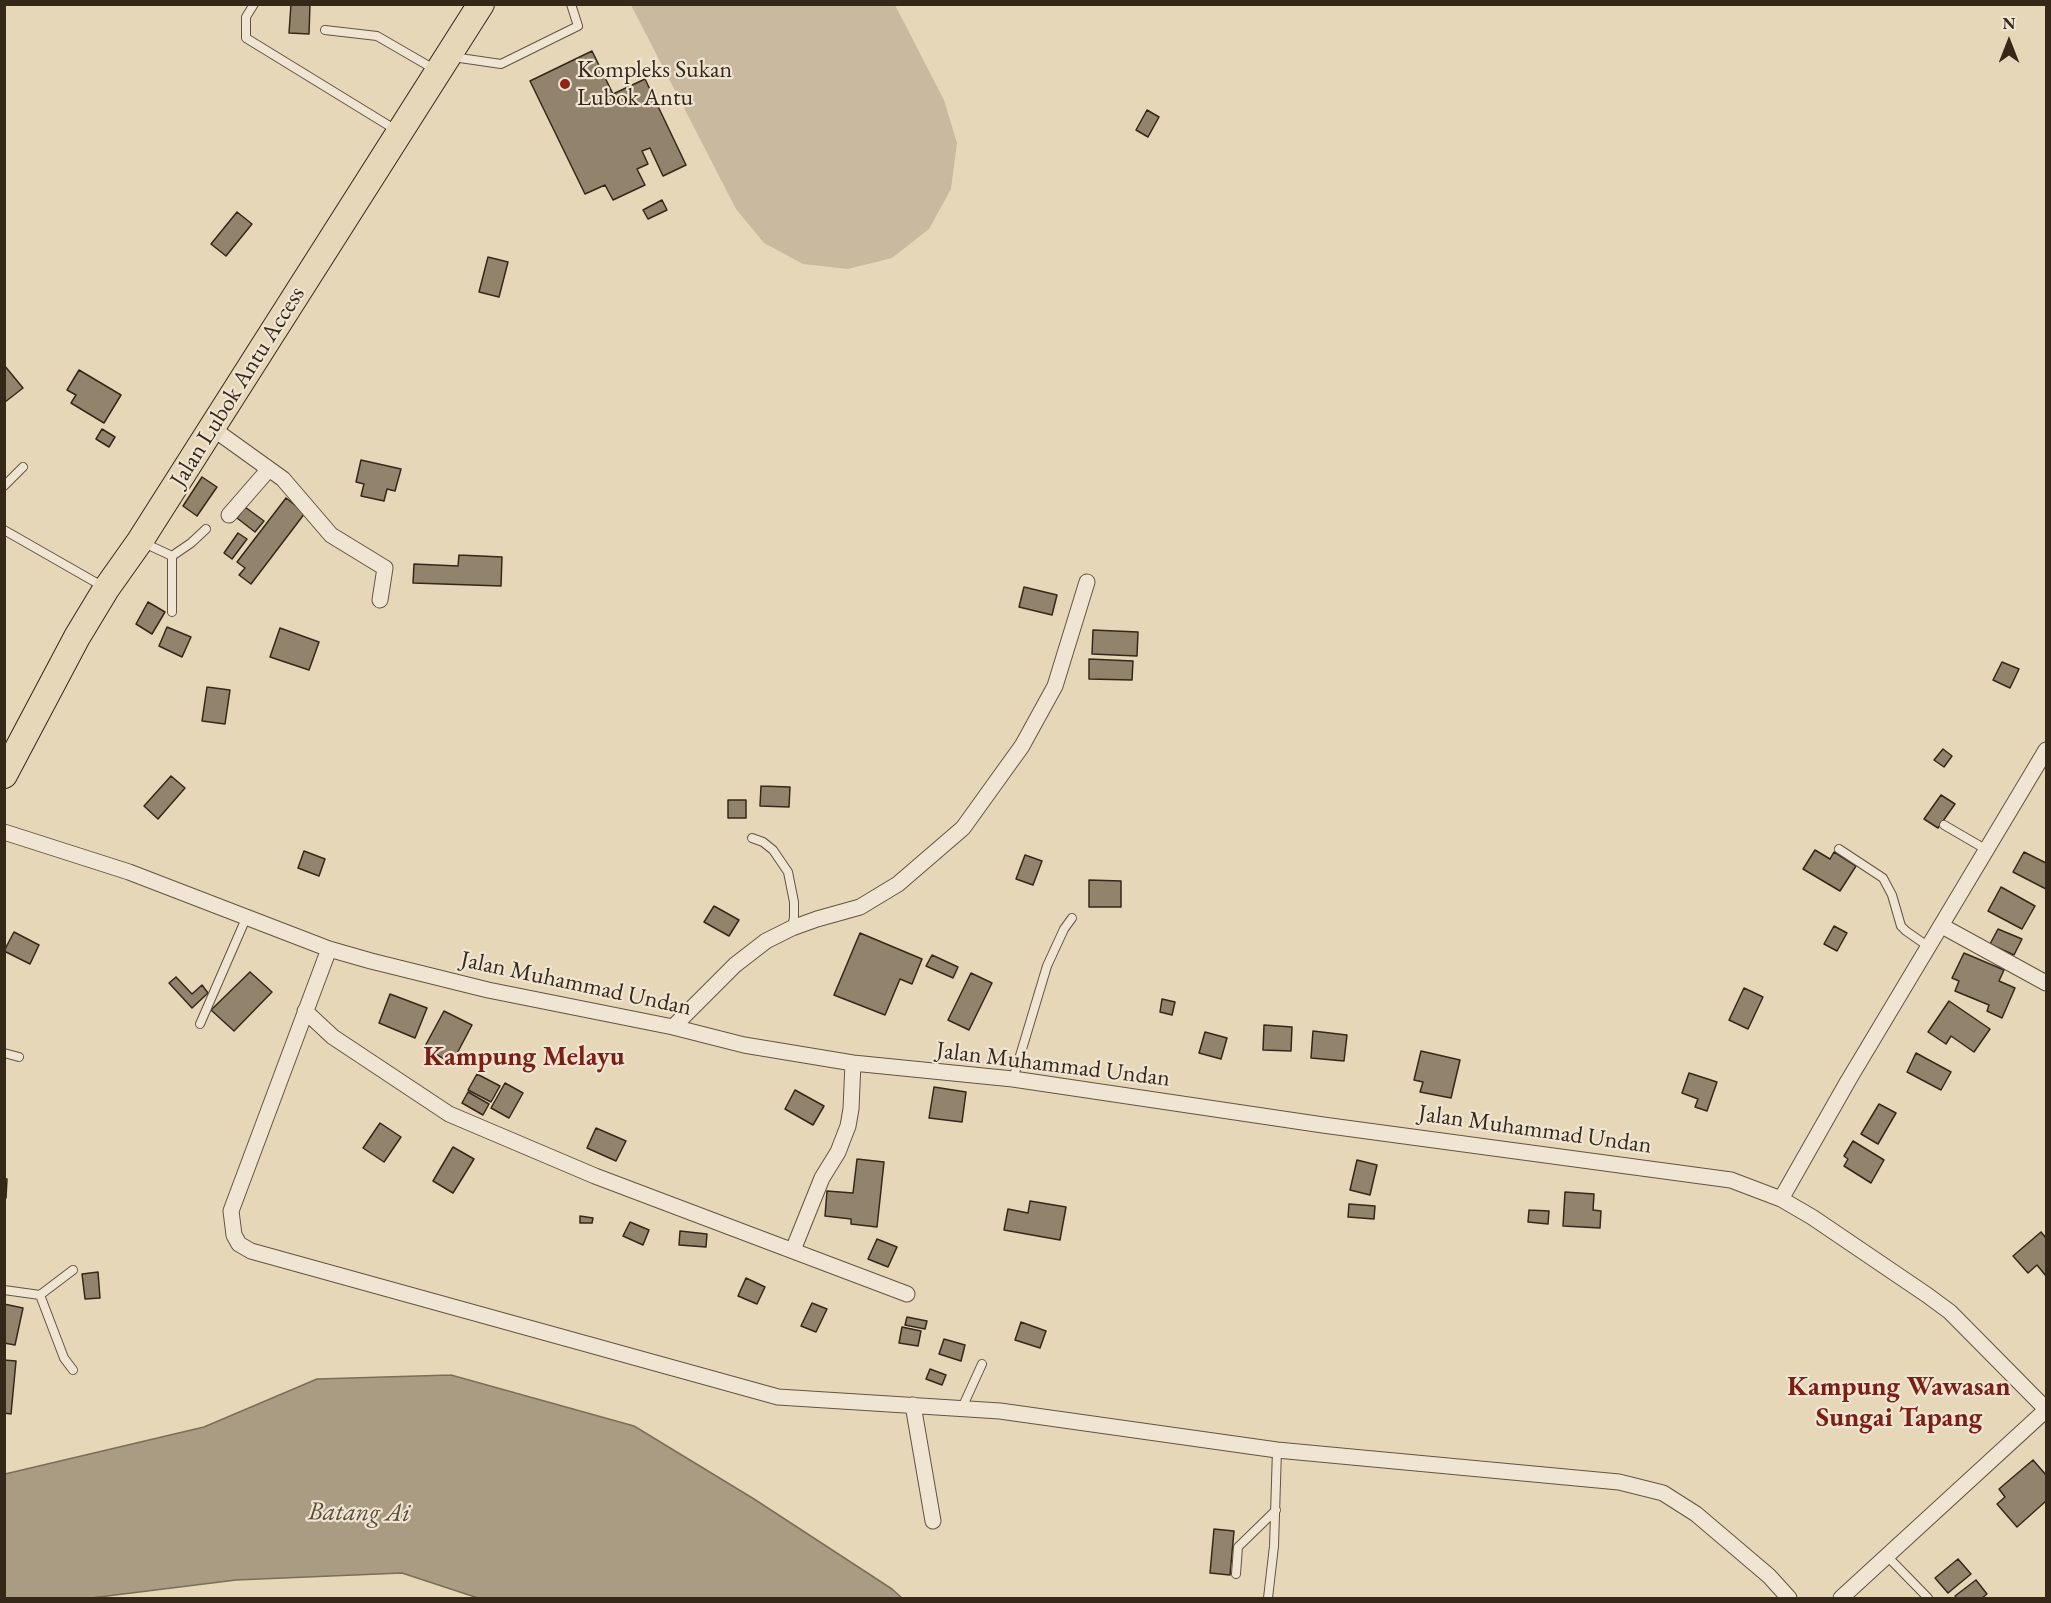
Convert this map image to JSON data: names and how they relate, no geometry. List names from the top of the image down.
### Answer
{
  "streets": {
    "main road": ["Jalan Lubok Antu Access"],
    "street": ["Jalan Muhammad Undan"]
  },
  "districts": ["Kampung Melayu", "Kampung Wawasan Sungai Tapang"],
  "water": ["Batang Ai"],
  "places": ["Kompleks Sukan Lubok Antu"],
  "north": "top"
}
